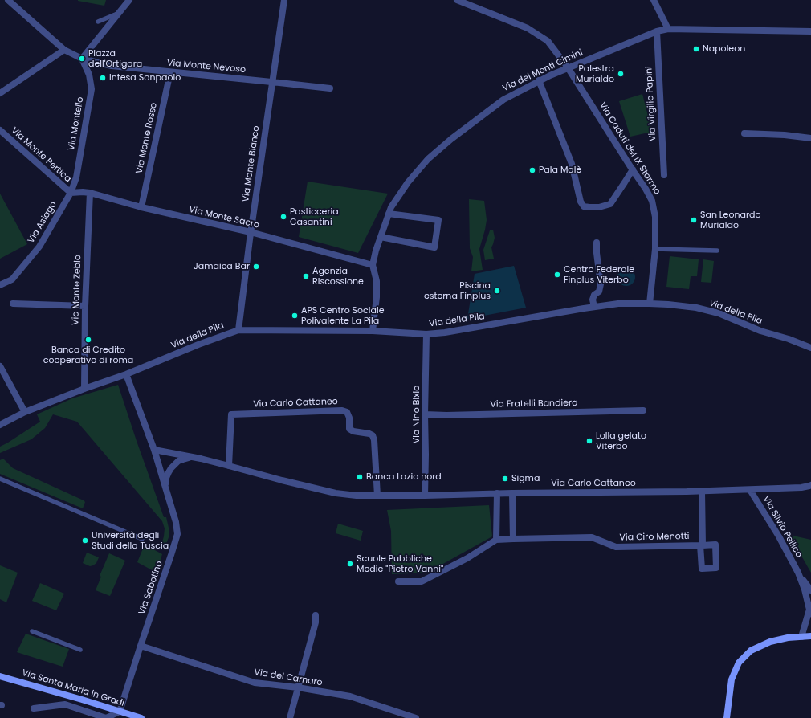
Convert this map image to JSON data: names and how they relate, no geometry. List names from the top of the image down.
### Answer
{
  "streets": {
    "main road": ["Via Santa Maria in Gradi"],
    "street": [
      "Via Monte Nevoso",
      "Via dei Monti Cimini",
      "Via Virgilio Papini",
      "Via Montello",
      "Via Monte Rosso",
      "Via Caduti del IX Stormo",
      "Via Monte Pertica",
      "Via Monte Bianco",
      "Via Monte Sacro",
      "Via Asiago",
      "Via Monte Zebio",
      "Via della Pila",
      "Via Carlo Cattaneo",
      "Via Fratelli Bandiera",
      "Via Nino Bixio",
      "Via Silvio Pellico",
      "Via Ciro Menotti",
      "Via Sabotino",
      "Via del Carnaro"
    ]
  },
  "crossings": [
    ["Via Monte Nevoso", "Via Montello"],
    ["Via Monte Nevoso", "Via Monte Rosso"],
    ["Via Monte Nevoso", "Via Monte Bianco"],
    ["Via dei Monti Cimini", "Via Virgilio Papini"],
    ["Via dei Monti Cimini", "Via Caduti del IX Stormo"],
    ["Via dei Monti Cimini", "Via Monte Sacro"],
    ["Via dei Monti Cimini", "Via della Pila"],
    ["Via Montello", "Via Monte Pertica"],
    ["Via Montello", "Via Monte Sacro"],
    ["Via Montello", "Via Asiago"],
    ["Via Monte Rosso", "Via Monte Sacro"],
    ["Via Caduti del IX Stormo", "Via della Pila"],
    ["Via Monte Pertica", "Via Monte Sacro"],
    ["Via Monte Pertica", "Via Asiago"],
    ["Via Monte Bianco", "Via Monte Sacro"],
    ["Via Monte Bianco", "Via della Pila"],
    ["Via Monte Sacro", "Via Asiago"],
    ["Via Monte Sacro", "Via Monte Zebio"],
    ["Via Monte Zebio", "Via della Pila"],
    ["Via della Pila", "Via Nino Bixio"],
    ["Via Carlo Cattaneo", "Via Nino Bixio"],
    ["Via Carlo Cattaneo", "Via Silvio Pellico"],
    ["Via Carlo Cattaneo", "Via Ciro Menotti"],
    ["Via Carlo Cattaneo", "Via Sabotino"],
    ["Via Fratelli Bandiera", "Via Nino Bixio"],
    ["Via Sabotino", "Via del Carnaro"],
    ["Via Sabotino", "Via Santa Maria in Gradi"]
  ],
  "places": [
    "Napoleon",
    "Piazza dell'Ortigara",
    "Palestra Murialdo",
    "Intesa Sanpaolo",
    "Pala Malè",
    "Pasticceria Casantini",
    "San Leonardo Murialdo",
    "Jamaica Bar",
    "Centro Federale Finplus Viterbo",
    "Agenzia Riscossione",
    "Piscina esterna Finplus",
    "APS Centro Sociale Polivalente La Pila",
    "Banca di Credito cooperativo di roma",
    "Lolla gelato Viterbo",
    "Banca Lazio nord",
    "Sigma",
    "Università degli Studi della Tuscia",
    "Scuole Pubbliche Medie \"Pietro Vanni\""
  ]
}
